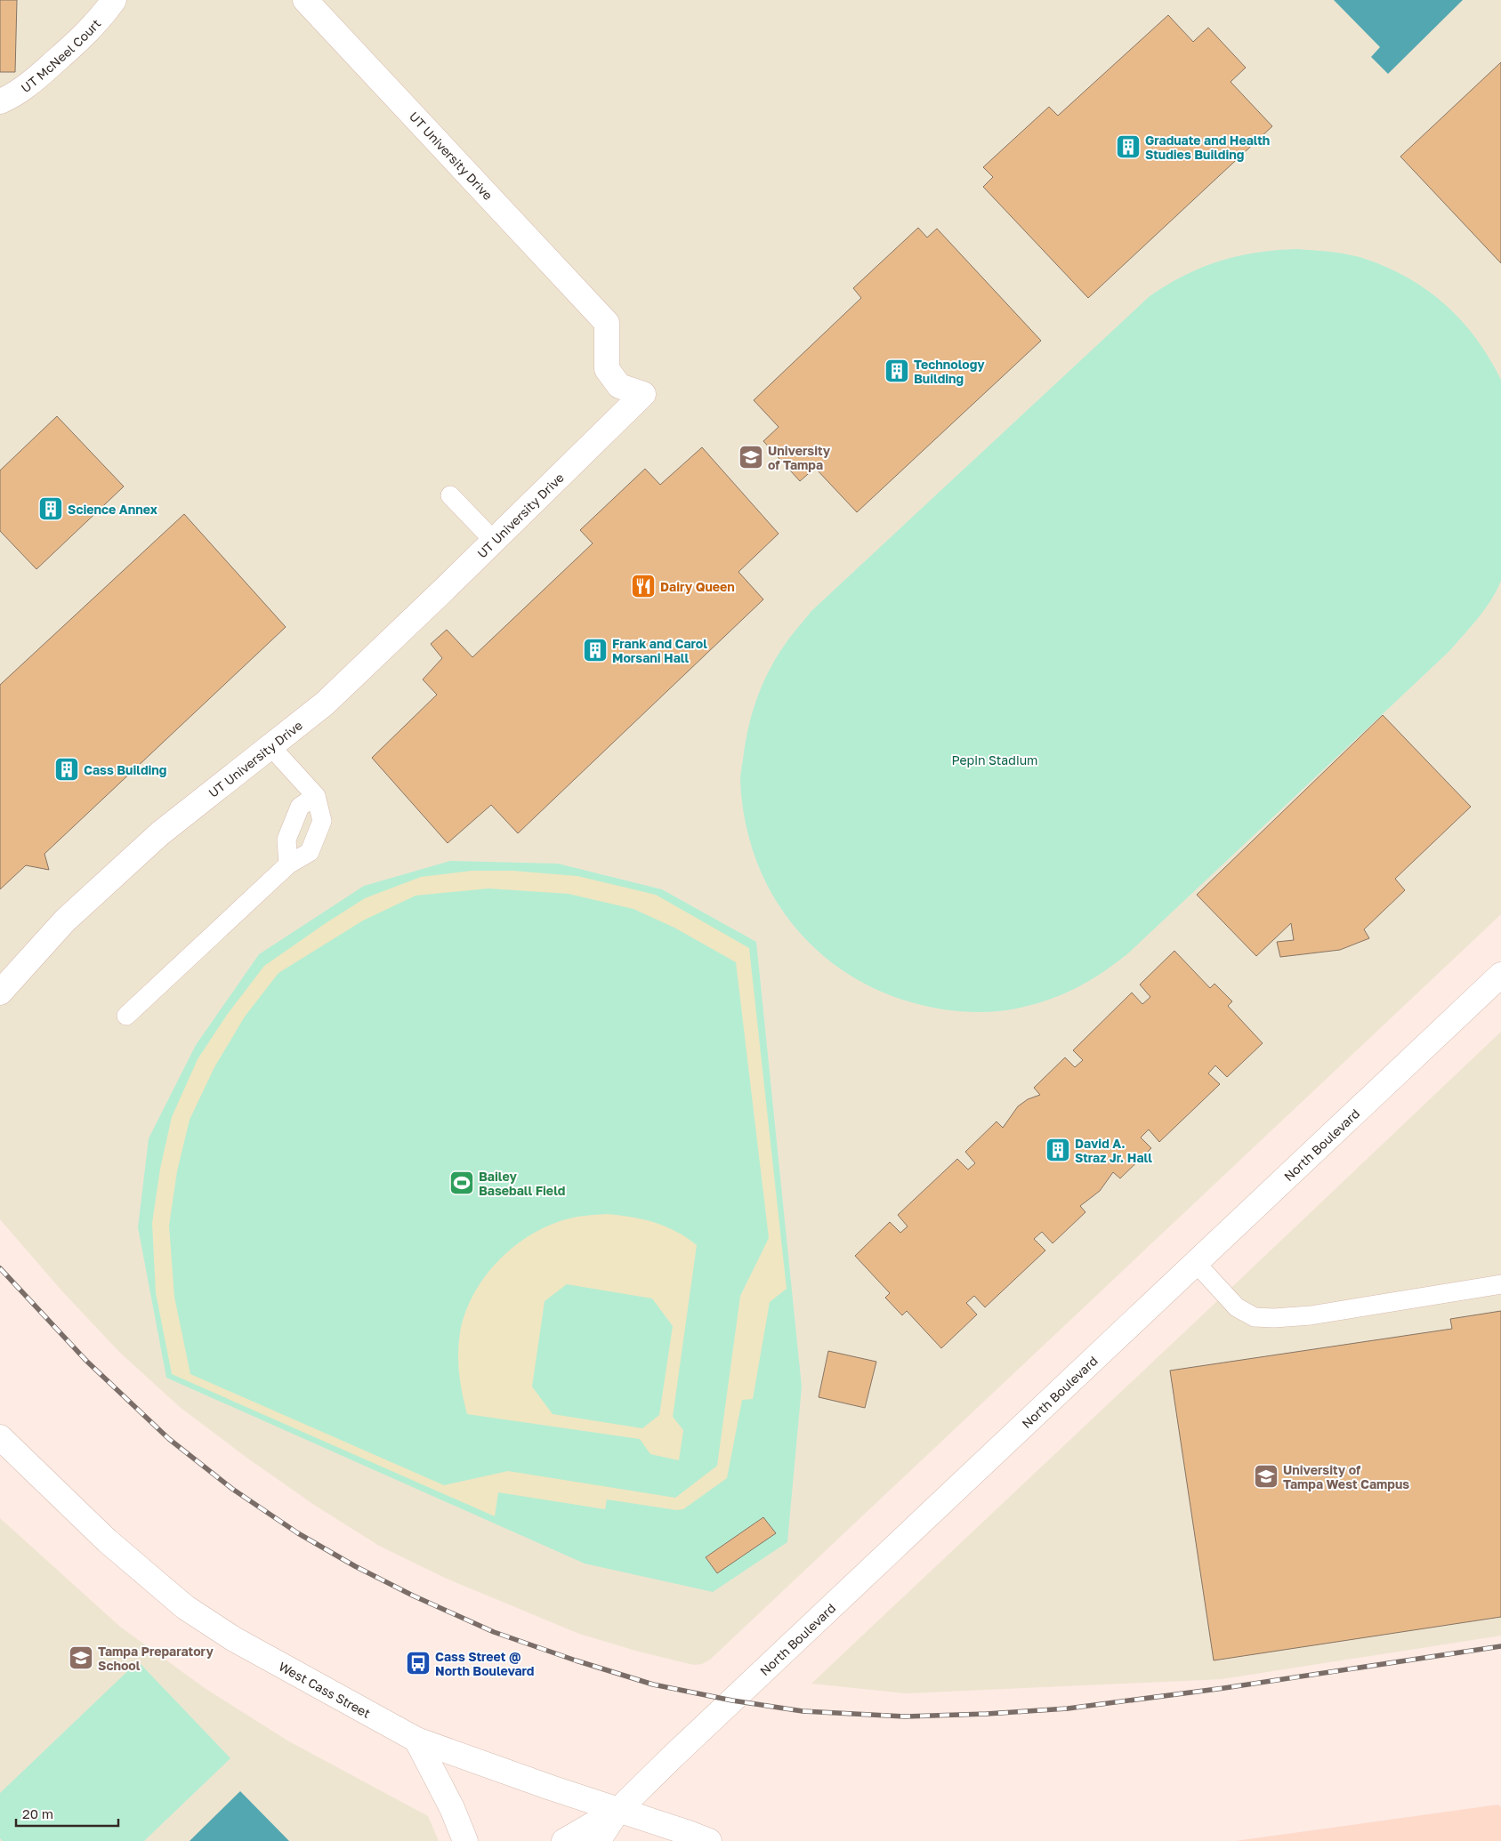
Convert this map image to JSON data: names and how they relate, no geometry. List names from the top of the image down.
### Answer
{
  "streets": {
    "street": [
      "UT McNeel Court",
      "UT University Drive",
      "North Boulevard",
      "West Cass Street"
    ]
  },
  "crossings": [
    ["North Boulevard", "West Cass Street"]
  ],
  "parks": ["Pepin Stadium"],
  "places": {
    "building": [
      "Graduate and Health Studies Building",
      "Technology Building",
      "Science Annex",
      "Frank and Carol Morsani Hall",
      "Cass Building",
      "David A. Straz Jr. Hall"
    ],
    "school or university": ["University of Tampa", "University of Tampa West Campus", "Tampa Preparatory School"],
    "restaurant": ["Dairy Queen"],
    "sports": ["Bailey Baseball Field"],
    "bus stop": ["Cass Street @ North Boulevard"]
  },
  "scale_bar": "20 m"
}
